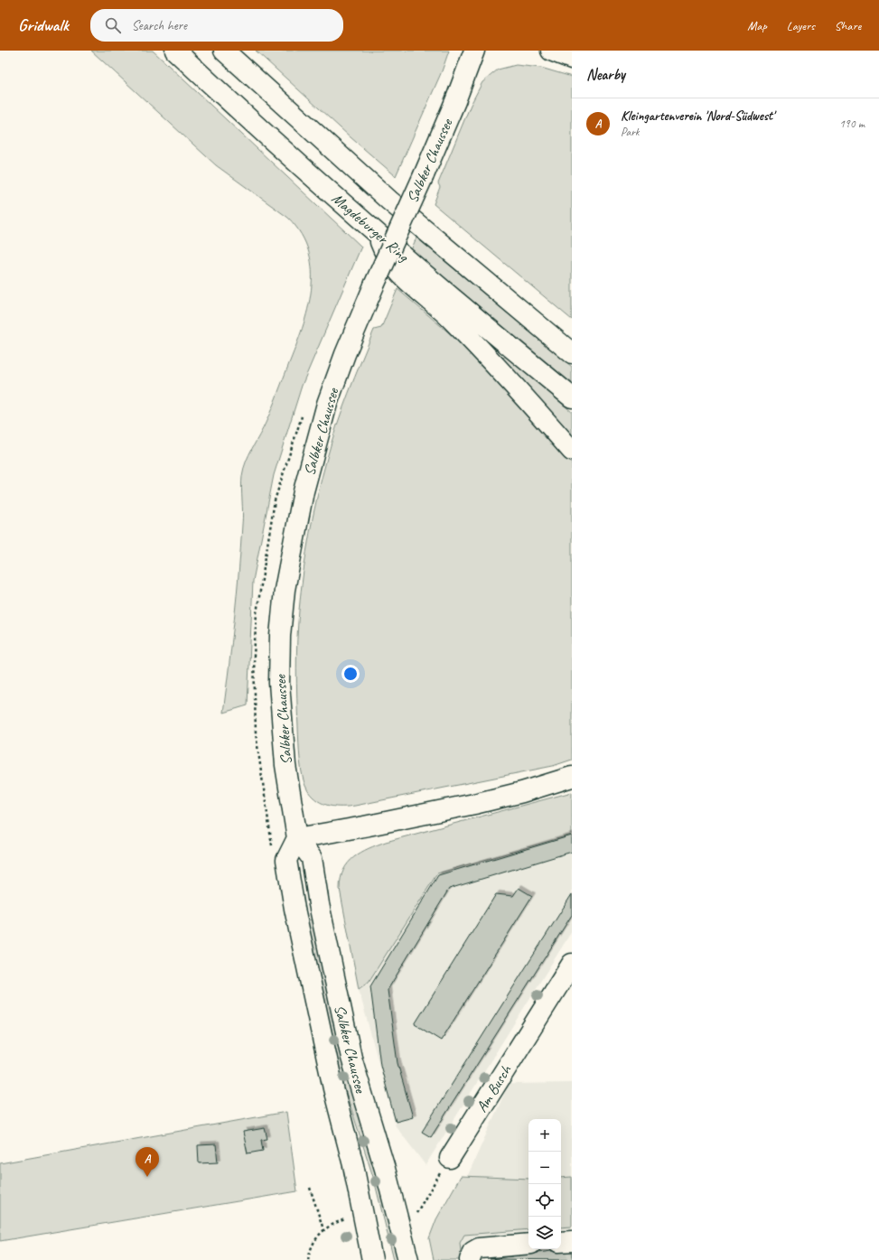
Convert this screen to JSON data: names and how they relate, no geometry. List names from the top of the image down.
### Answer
{
  "streets": {
    "main road": ["Salbker Chaussee", "Magdeburger Ring", "Am Busch"]
  },
  "page": {
    "header": "Gridwalk",
    "search": "Search here",
    "nav": ["Map", "Layers", "Share"],
    "heading": "Nearby",
    "list": [
      {
        "mark": "A",
        "name": "Kleingartenverein 'Nord-Südwest'",
        "note": "Park",
        "value": "190 m"
      }
    ],
    "map_buttons": ["+", "−"],
    "pins": "A"
  }
}
